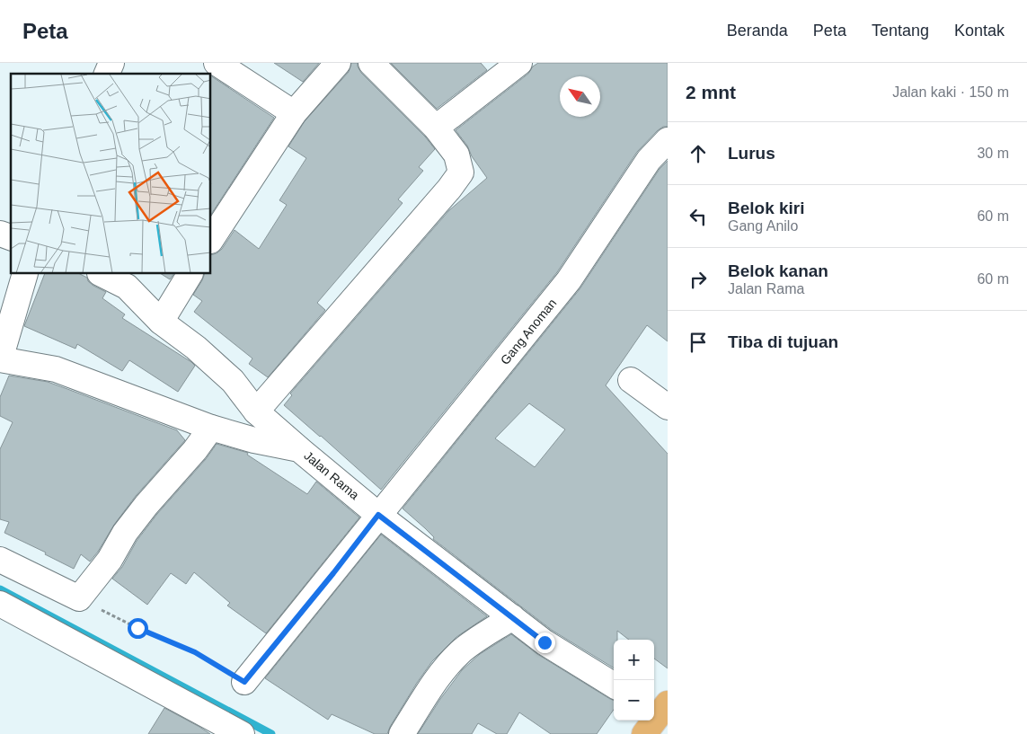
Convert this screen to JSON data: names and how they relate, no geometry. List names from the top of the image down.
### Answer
{
  "streets": {
    "street": ["Gang Anoman", "Jalan Rama"]
  },
  "crossings": [
    ["Gang Anoman", "Jalan Rama"]
  ],
  "north": "top left",
  "page": {
    "header": "Peta",
    "nav": [
      "Beranda",
      "Peta",
      "Tentang",
      "Kontak"
    ],
    "heading": ["2 mnt", "Jalan kaki · 150 m"],
    "list": [
      ["Lurus", "30 m"],
      ["Belok kiri", "Gang Anilo", "60 m"],
      ["Belok kanan", "Jalan Rama", "60 m"],
      "Tiba di tujuan"
    ],
    "map_buttons": ["+", "−"]
  }
}
